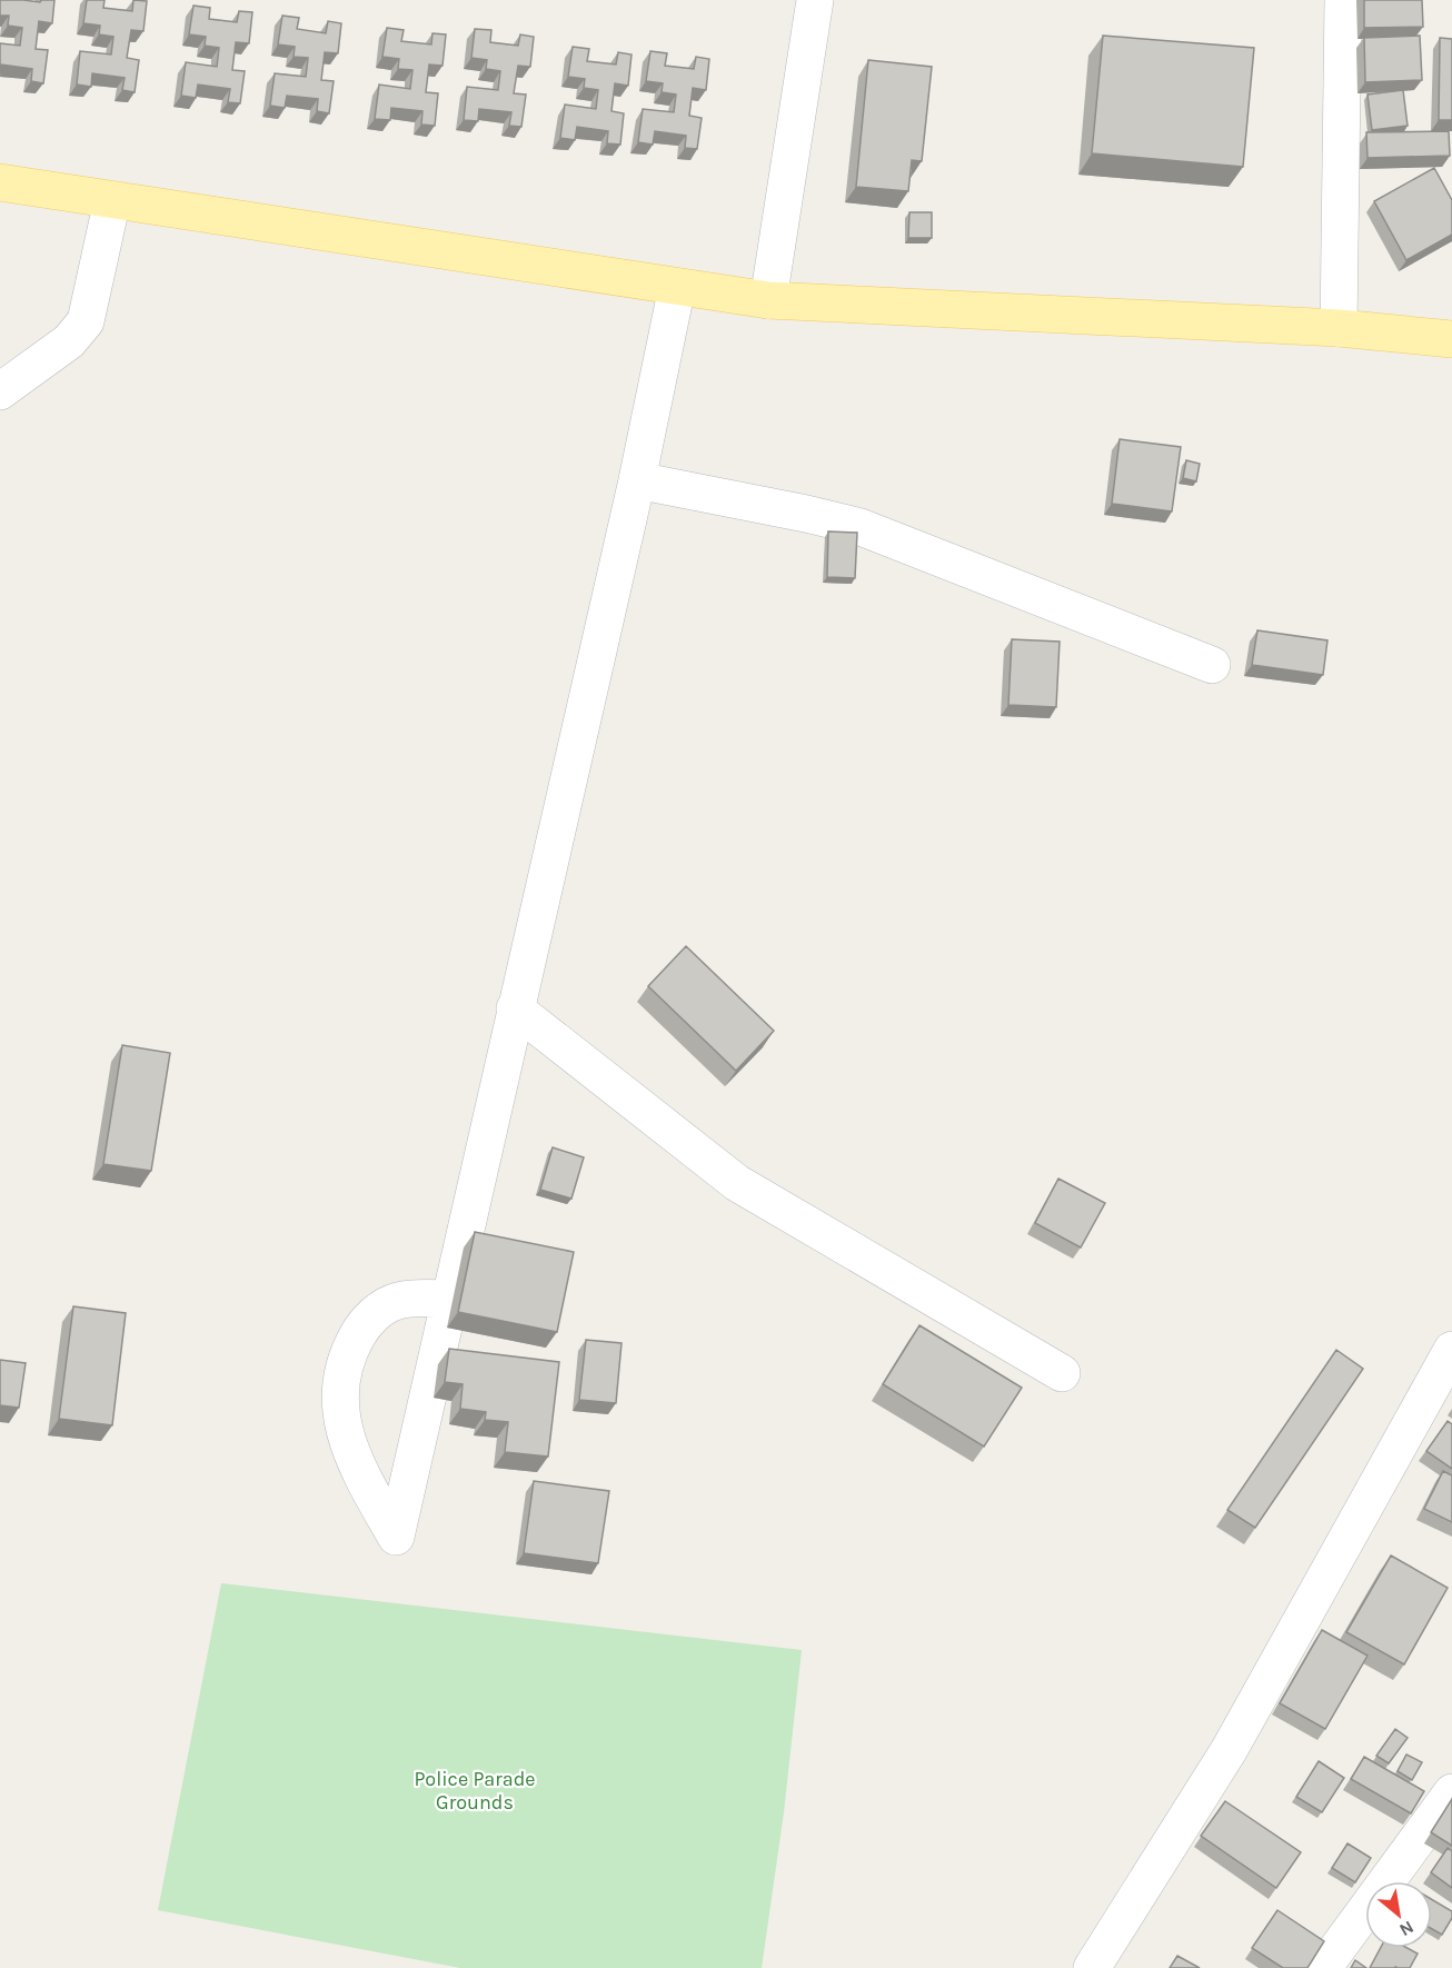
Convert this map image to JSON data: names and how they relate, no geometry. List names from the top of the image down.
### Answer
{
  "parks": ["Police Parade Grounds"],
  "north": "bottom right"
}
